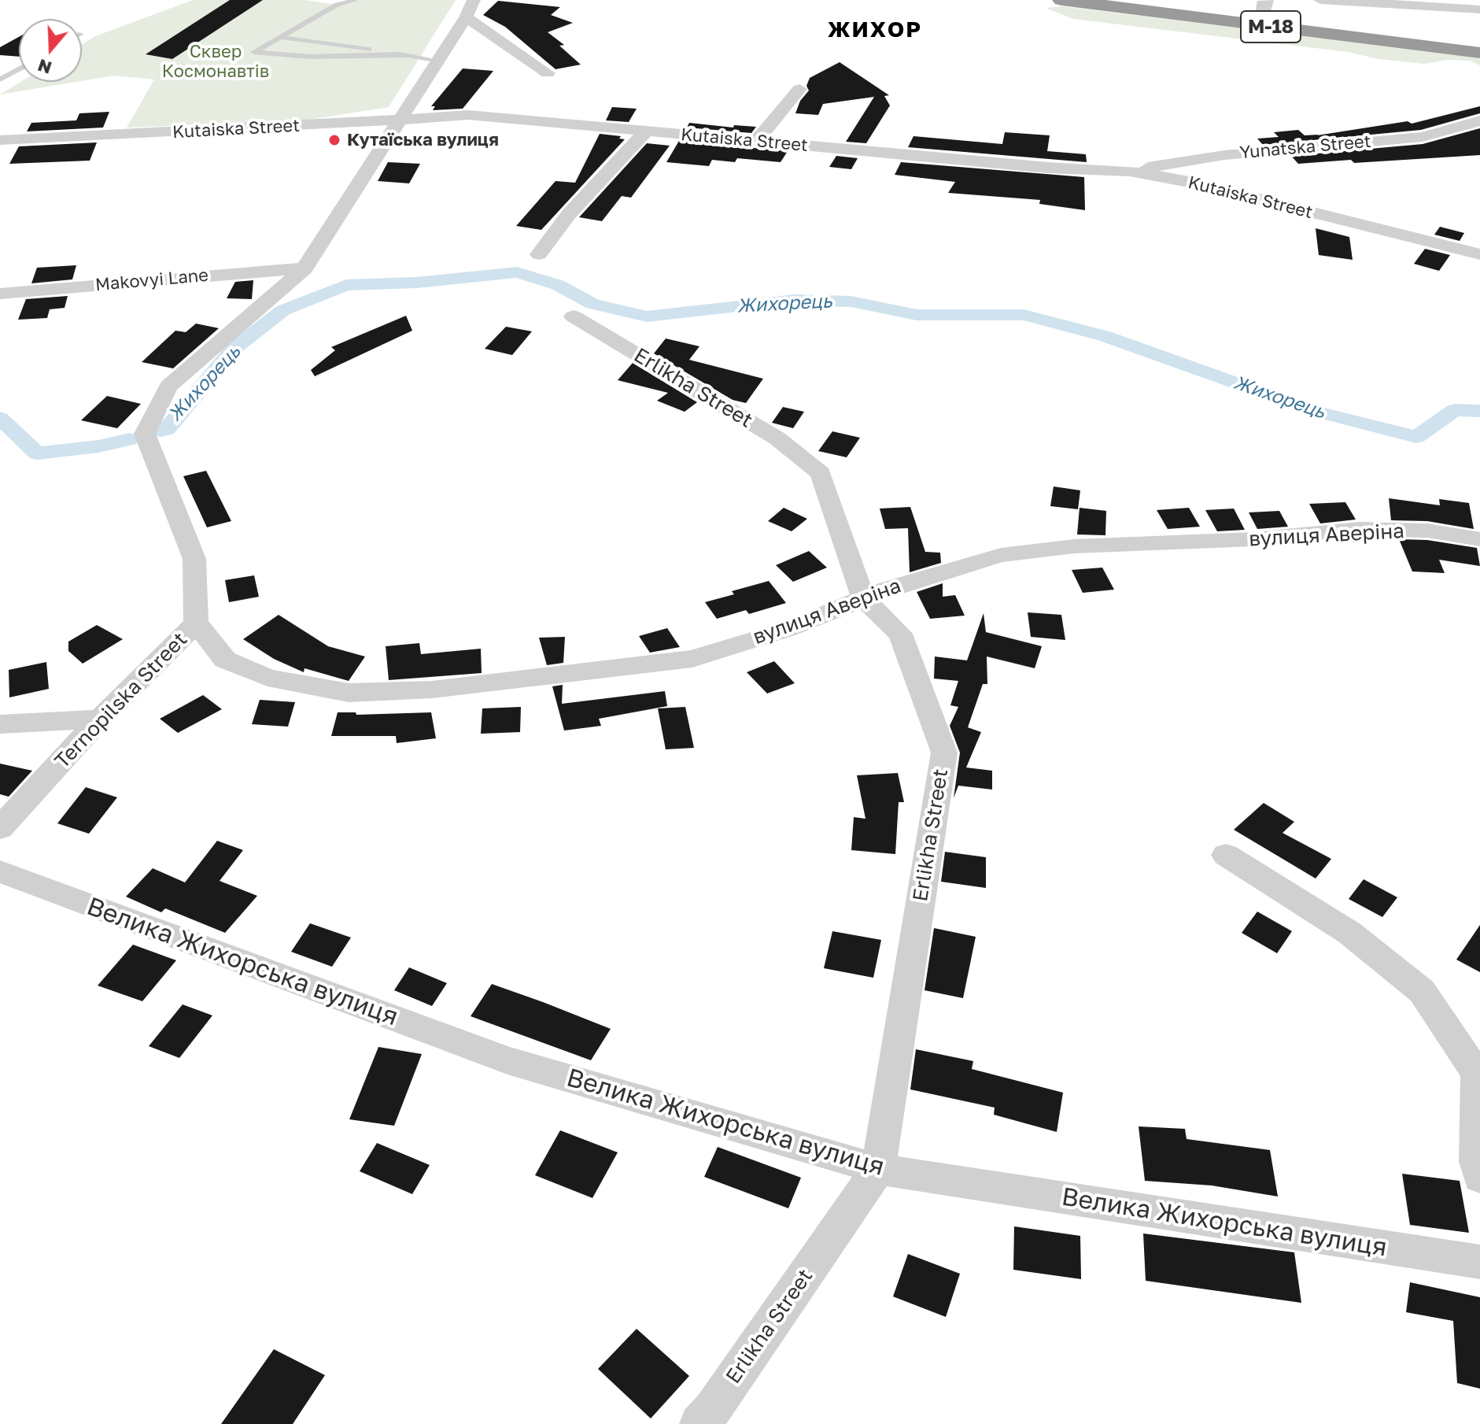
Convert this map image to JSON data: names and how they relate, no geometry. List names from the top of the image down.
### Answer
{
  "streets": {
    "highway": ["М-18"],
    "street": [
      "Kutaiska Street",
      "Yunatska Street",
      "Makovyi Lane",
      "Erlikha Street",
      "вулиця Аверіна",
      "Ternopilska Street",
      "Велика Жихорська вулиця"
    ]
  },
  "crossings": [
    ["Kutaiska Street", "Yunatska Street"],
    ["Kutaiska Street", "Ternopilska Street"],
    ["Makovyi Lane", "Ternopilska Street"],
    ["Erlikha Street", "вулиця Аверіна"],
    ["Erlikha Street", "Велика Жихорська вулиця"],
    ["вулиця Аверіна", "Ternopilska Street"]
  ],
  "districts": ["ЖИХОР"],
  "water": ["Жихорець"],
  "parks": ["Сквер Космонавтів"],
  "places": ["Кутаїська вулиця"],
  "north": "bottom"
}
